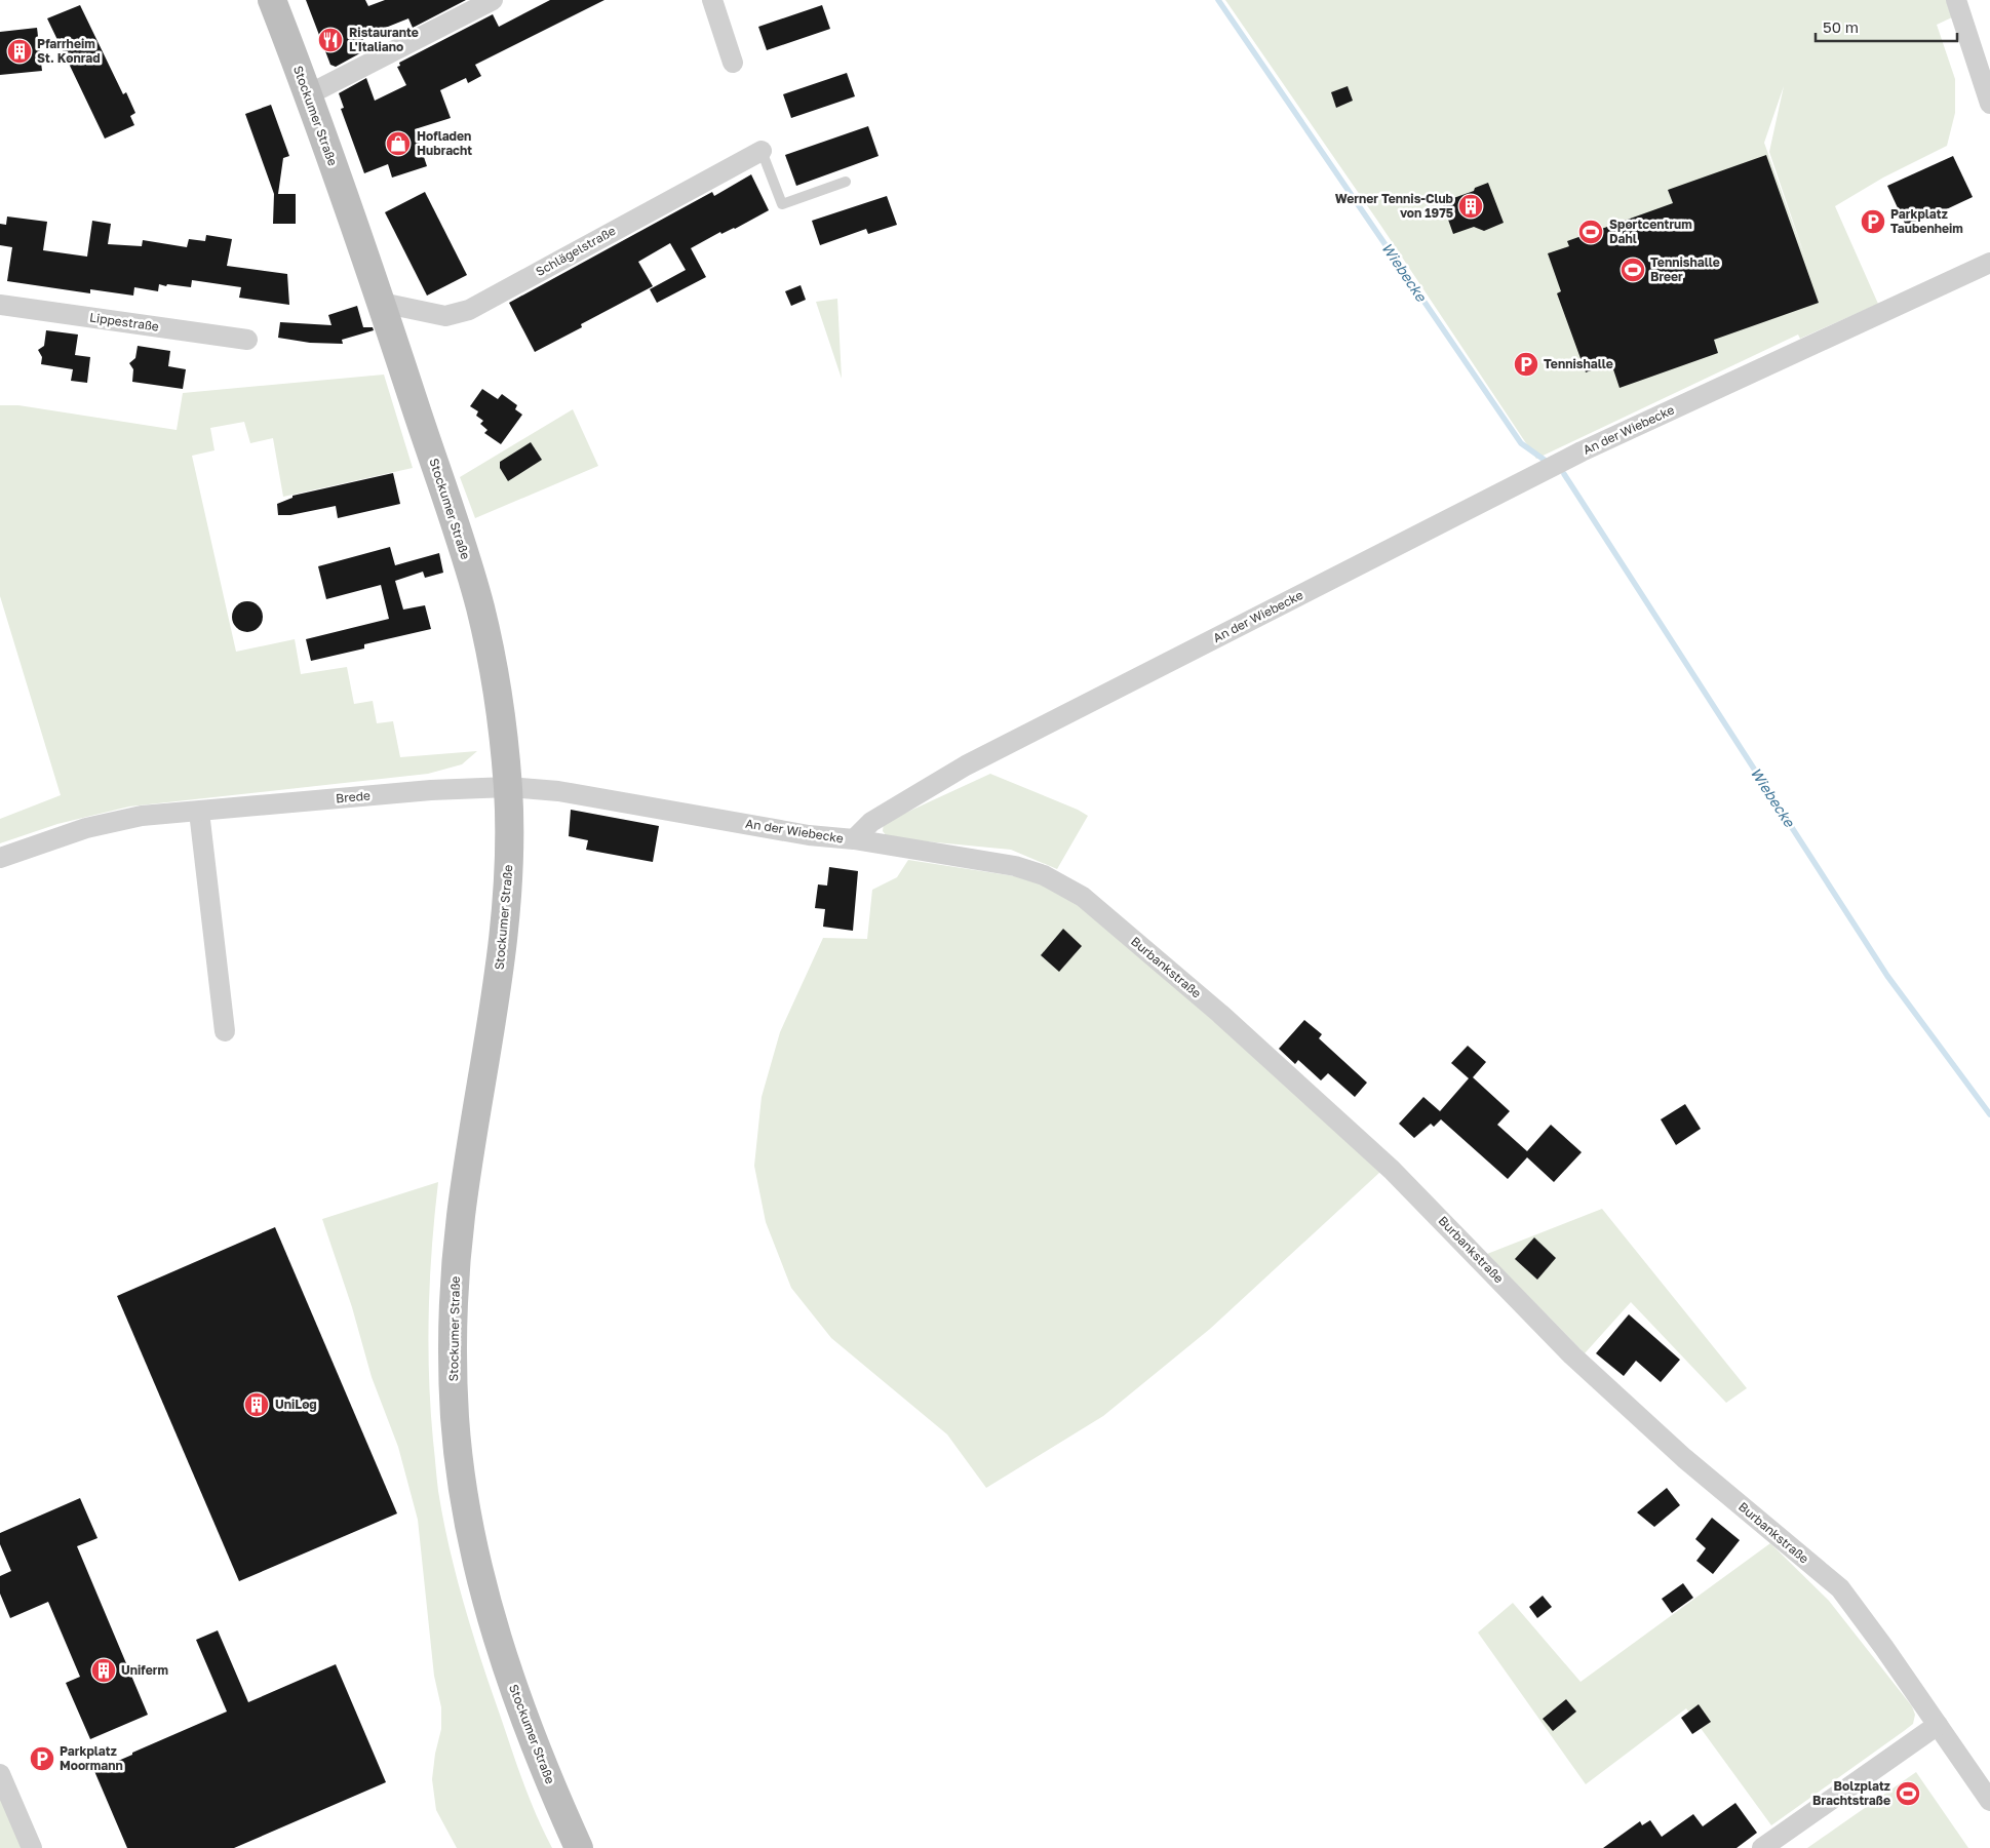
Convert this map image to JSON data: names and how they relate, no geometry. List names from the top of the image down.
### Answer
{
  "streets": {
    "main road": ["Stockumer Straße"],
    "street": [
      "Schlägelstraße",
      "Lippestraße",
      "An der Wiebecke",
      "Brede",
      "Burbankstraße"
    ]
  },
  "crossings": [
    ["Stockumer Straße", "Schlägelstraße"],
    ["Stockumer Straße", "An der Wiebecke"],
    ["Stockumer Straße", "Brede"],
    ["An der Wiebecke", "Brede"],
    ["An der Wiebecke", "Burbankstraße"]
  ],
  "water": ["Wiebecke"],
  "places": {
    "restaurant": ["Ristaurante L'Italiano"],
    "building": [
      "Pfarrheim St. Konrad",
      "Werner Tennis-Club von 1975",
      "UniLog",
      "Uniferm"
    ],
    "shop": ["Hofladen Hubracht"],
    "parking": ["Parkplatz Taubenheim", "Tennishalle", "Parkplatz Moormann"],
    "sports": ["Sportcentrum Dahl", "Tennishalle Breer", "Bolzplatz Brachtstraße"]
  },
  "scale_bar": "50 m"
}
